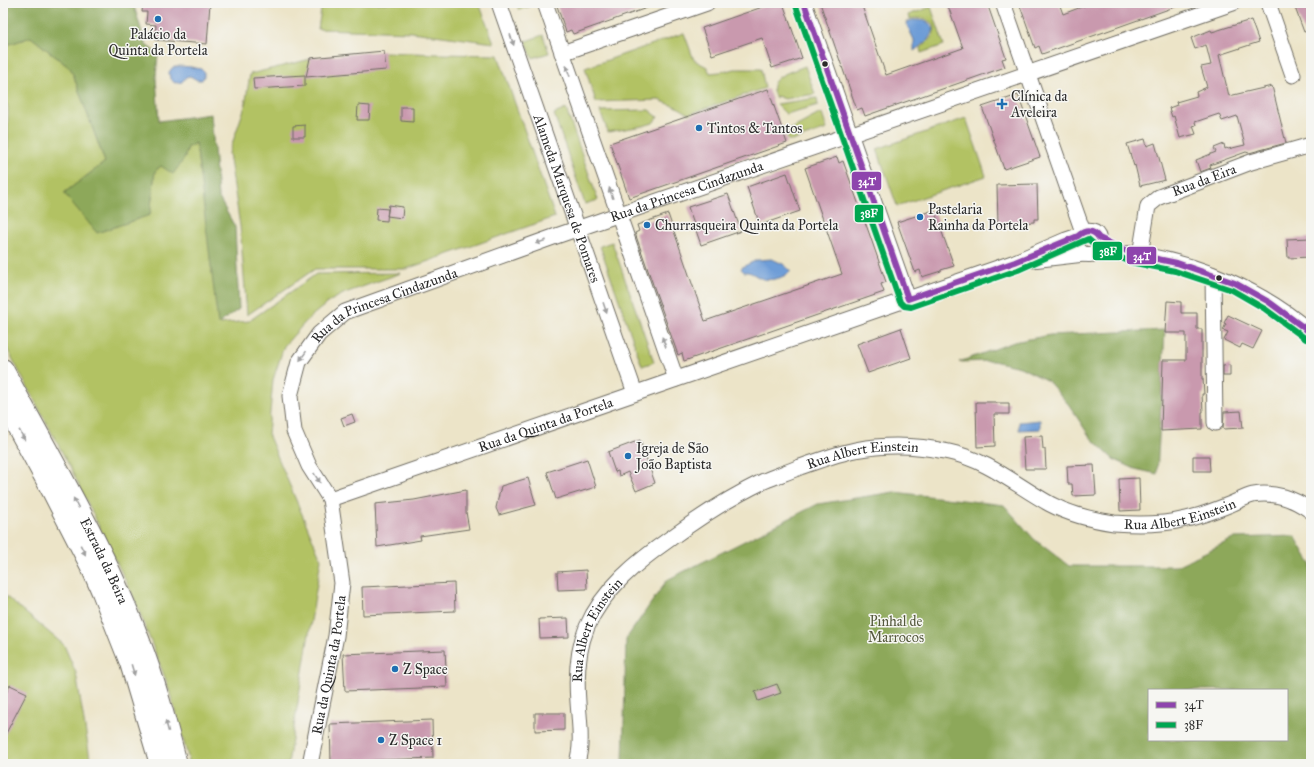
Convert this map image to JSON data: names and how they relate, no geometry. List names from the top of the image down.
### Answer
{
  "streets": {
    "main road": ["Estrada da Beira"],
    "street": [
      "Rua da Eira",
      "Rua da Princesa Cindazunda",
      "Alameda Marquesa de Pomares",
      "Rua da Quinta da Portela",
      "Rua Albert Einstein"
    ]
  },
  "crossings": [
    ["Rua da Eira", "Rua da Quinta da Portela"],
    ["Rua da Princesa Cindazunda", "Alameda Marquesa de Pomares"],
    ["Rua da Princesa Cindazunda", "Rua da Quinta da Portela"],
    ["Alameda Marquesa de Pomares", "Rua da Quinta da Portela"]
  ],
  "parks": ["Pinhal de Marrocos"],
  "places": {
    "other": [
      "Palácio da Quinta da Portela",
      "Tintos & Tantos",
      "Pastelaria Rainha da Portela",
      "Churrasqueira Quinta da Portela",
      "Igreja de São João Baptista",
      "Z Space",
      "Z Space 1"
    ],
    "health": ["Clínica da Aveleira"]
  },
  "lines": ["transit line 34T", "transit line 38F"],
  "legend": ["34T", "38F"]
}
